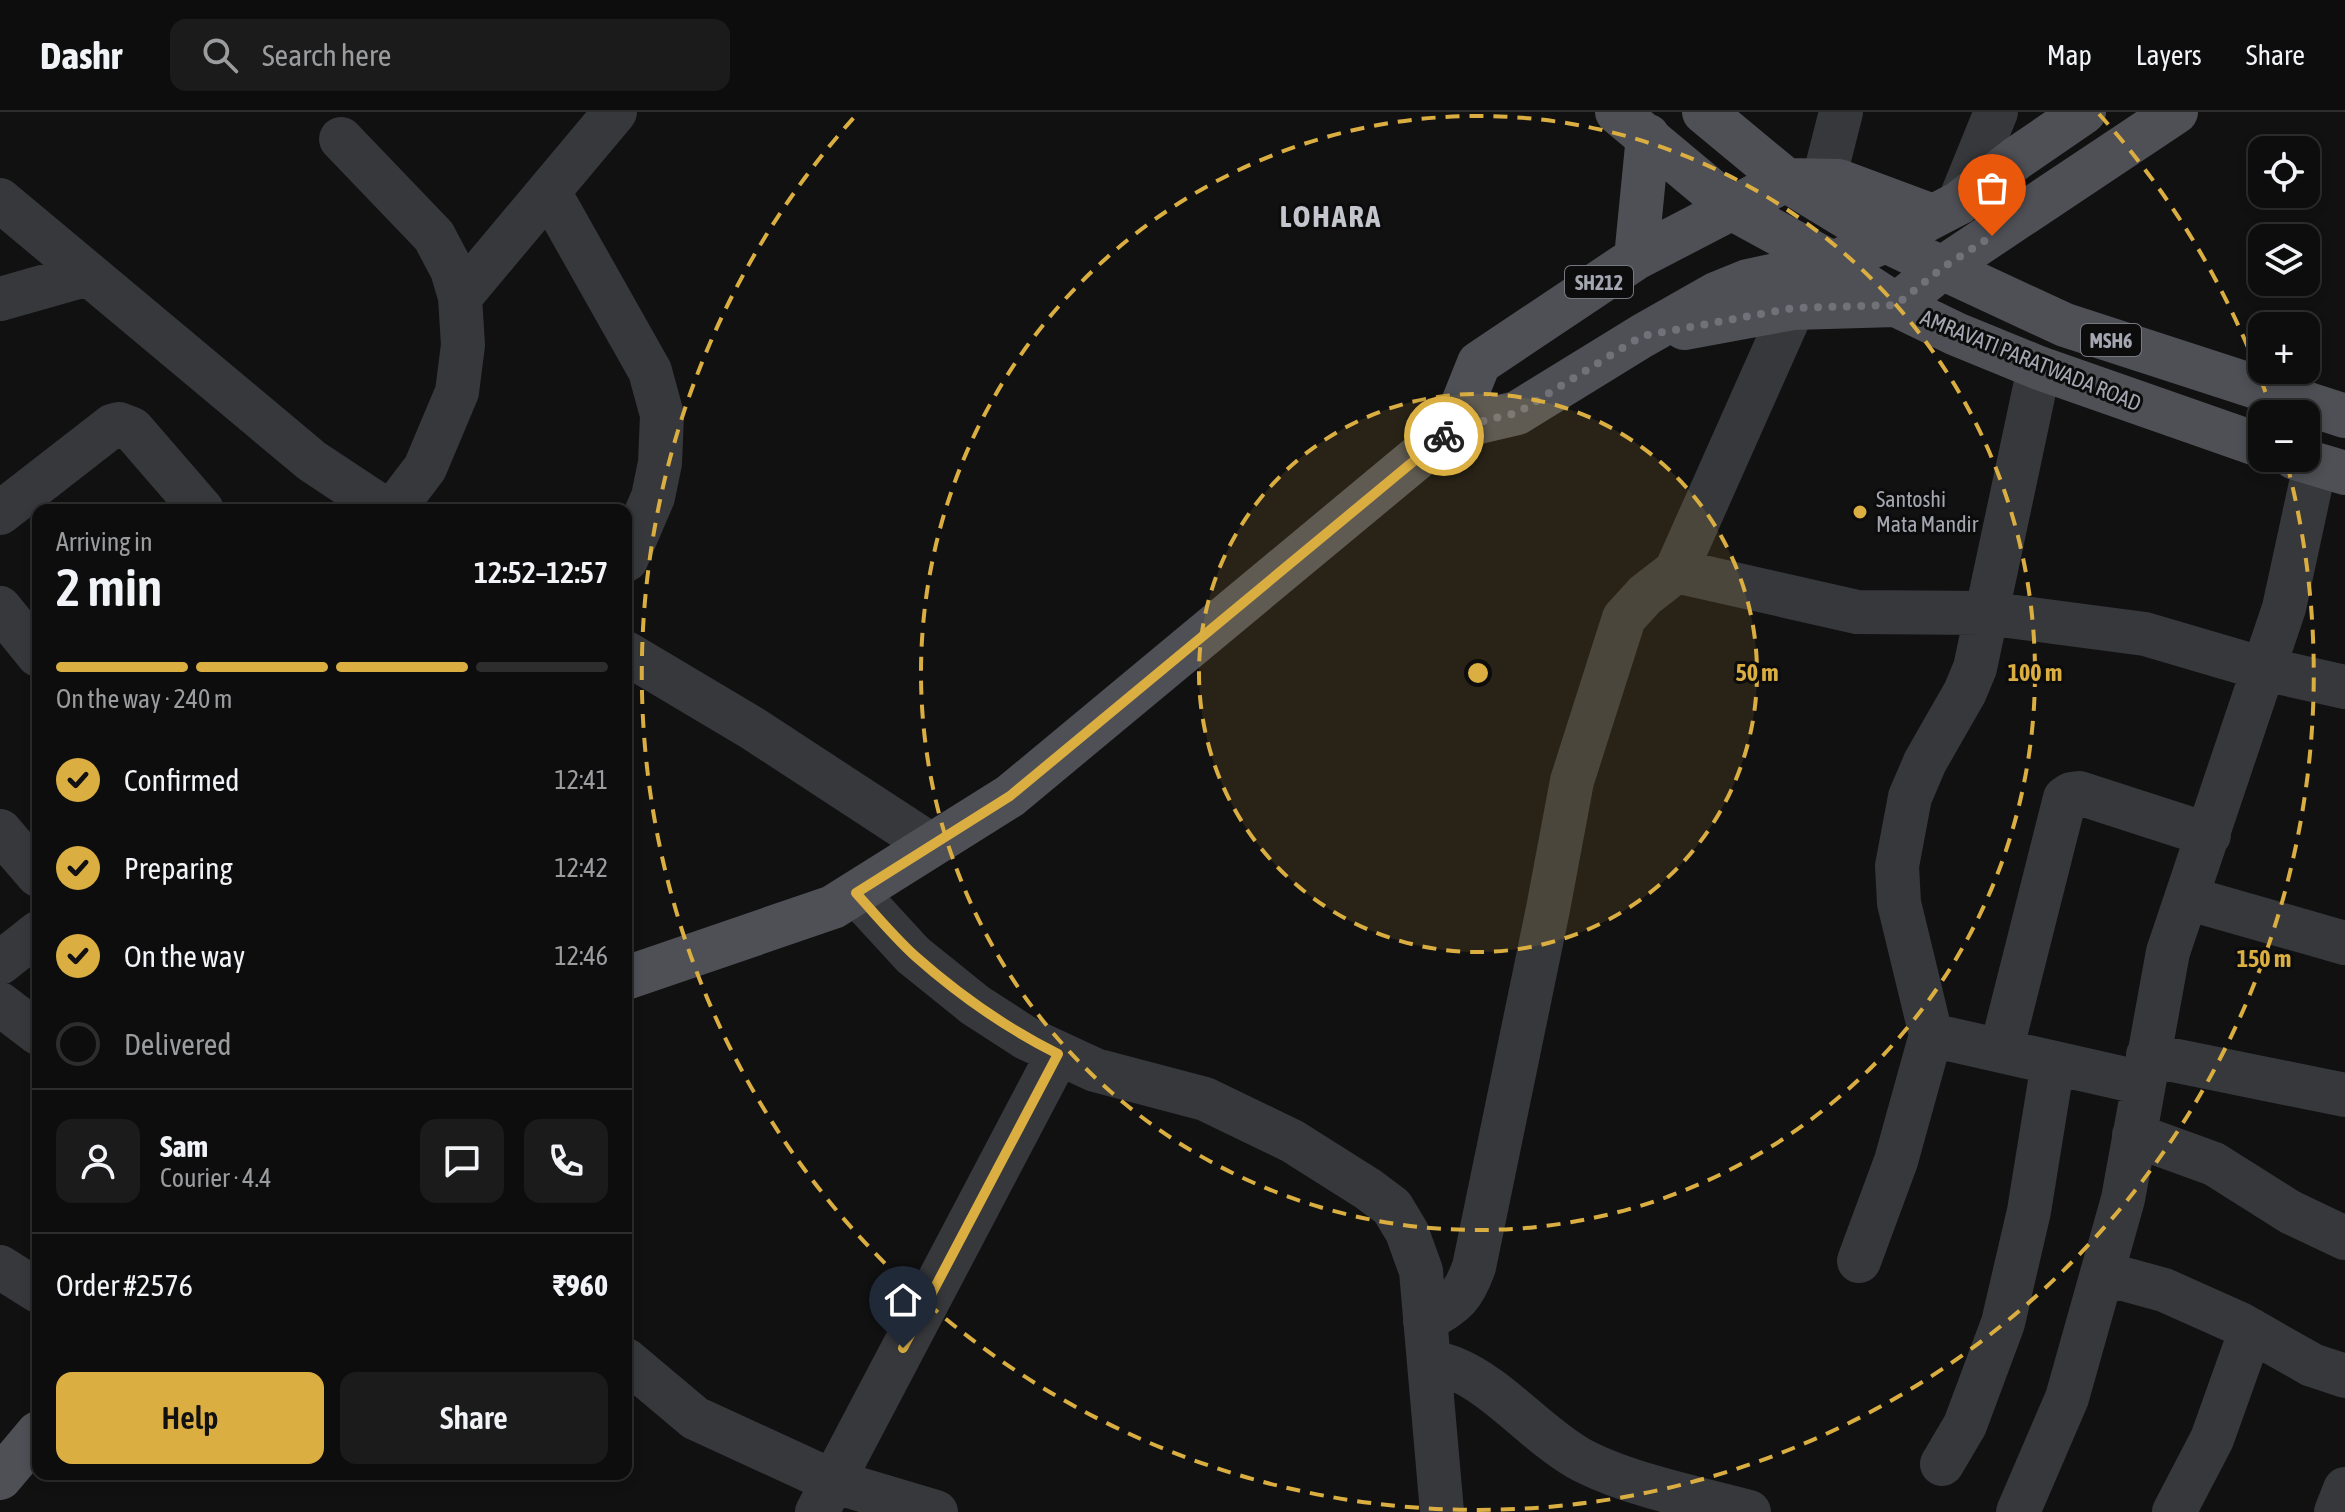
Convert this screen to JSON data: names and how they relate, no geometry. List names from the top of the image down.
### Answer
{
  "streets": {
    "main road": ["SH212", "MSH6", "AMRAVATI PARATWADA ROAD"]
  },
  "crossings": [
    ["SH212", "AMRAVATI PARATWADA ROAD"]
  ],
  "districts": ["LOHARA"],
  "places": ["Santoshi Mata Mandir"],
  "page": {
    "header": "Dashr",
    "search": "Search here",
    "nav": ["Map", "Layers", "Share"],
    "map_buttons": ["+", "−"],
    "heading": ["2 min", "Arriving in", "12:52–12:57"],
    "panel": [
      "Sam",
      "Courier · 4.4",
      "Order #2576",
      "₹960"
    ],
    "bar": "On the way · 240 m",
    "list": [
      ["Confirmed", "12:41"],
      ["Preparing", "12:42"],
      ["On the way", "12:46"],
      "Delivered"
    ],
    "buttons": ["Help", "Share"]
  },
  "rings": ["50 m", "100 m", "150 m"]
}
